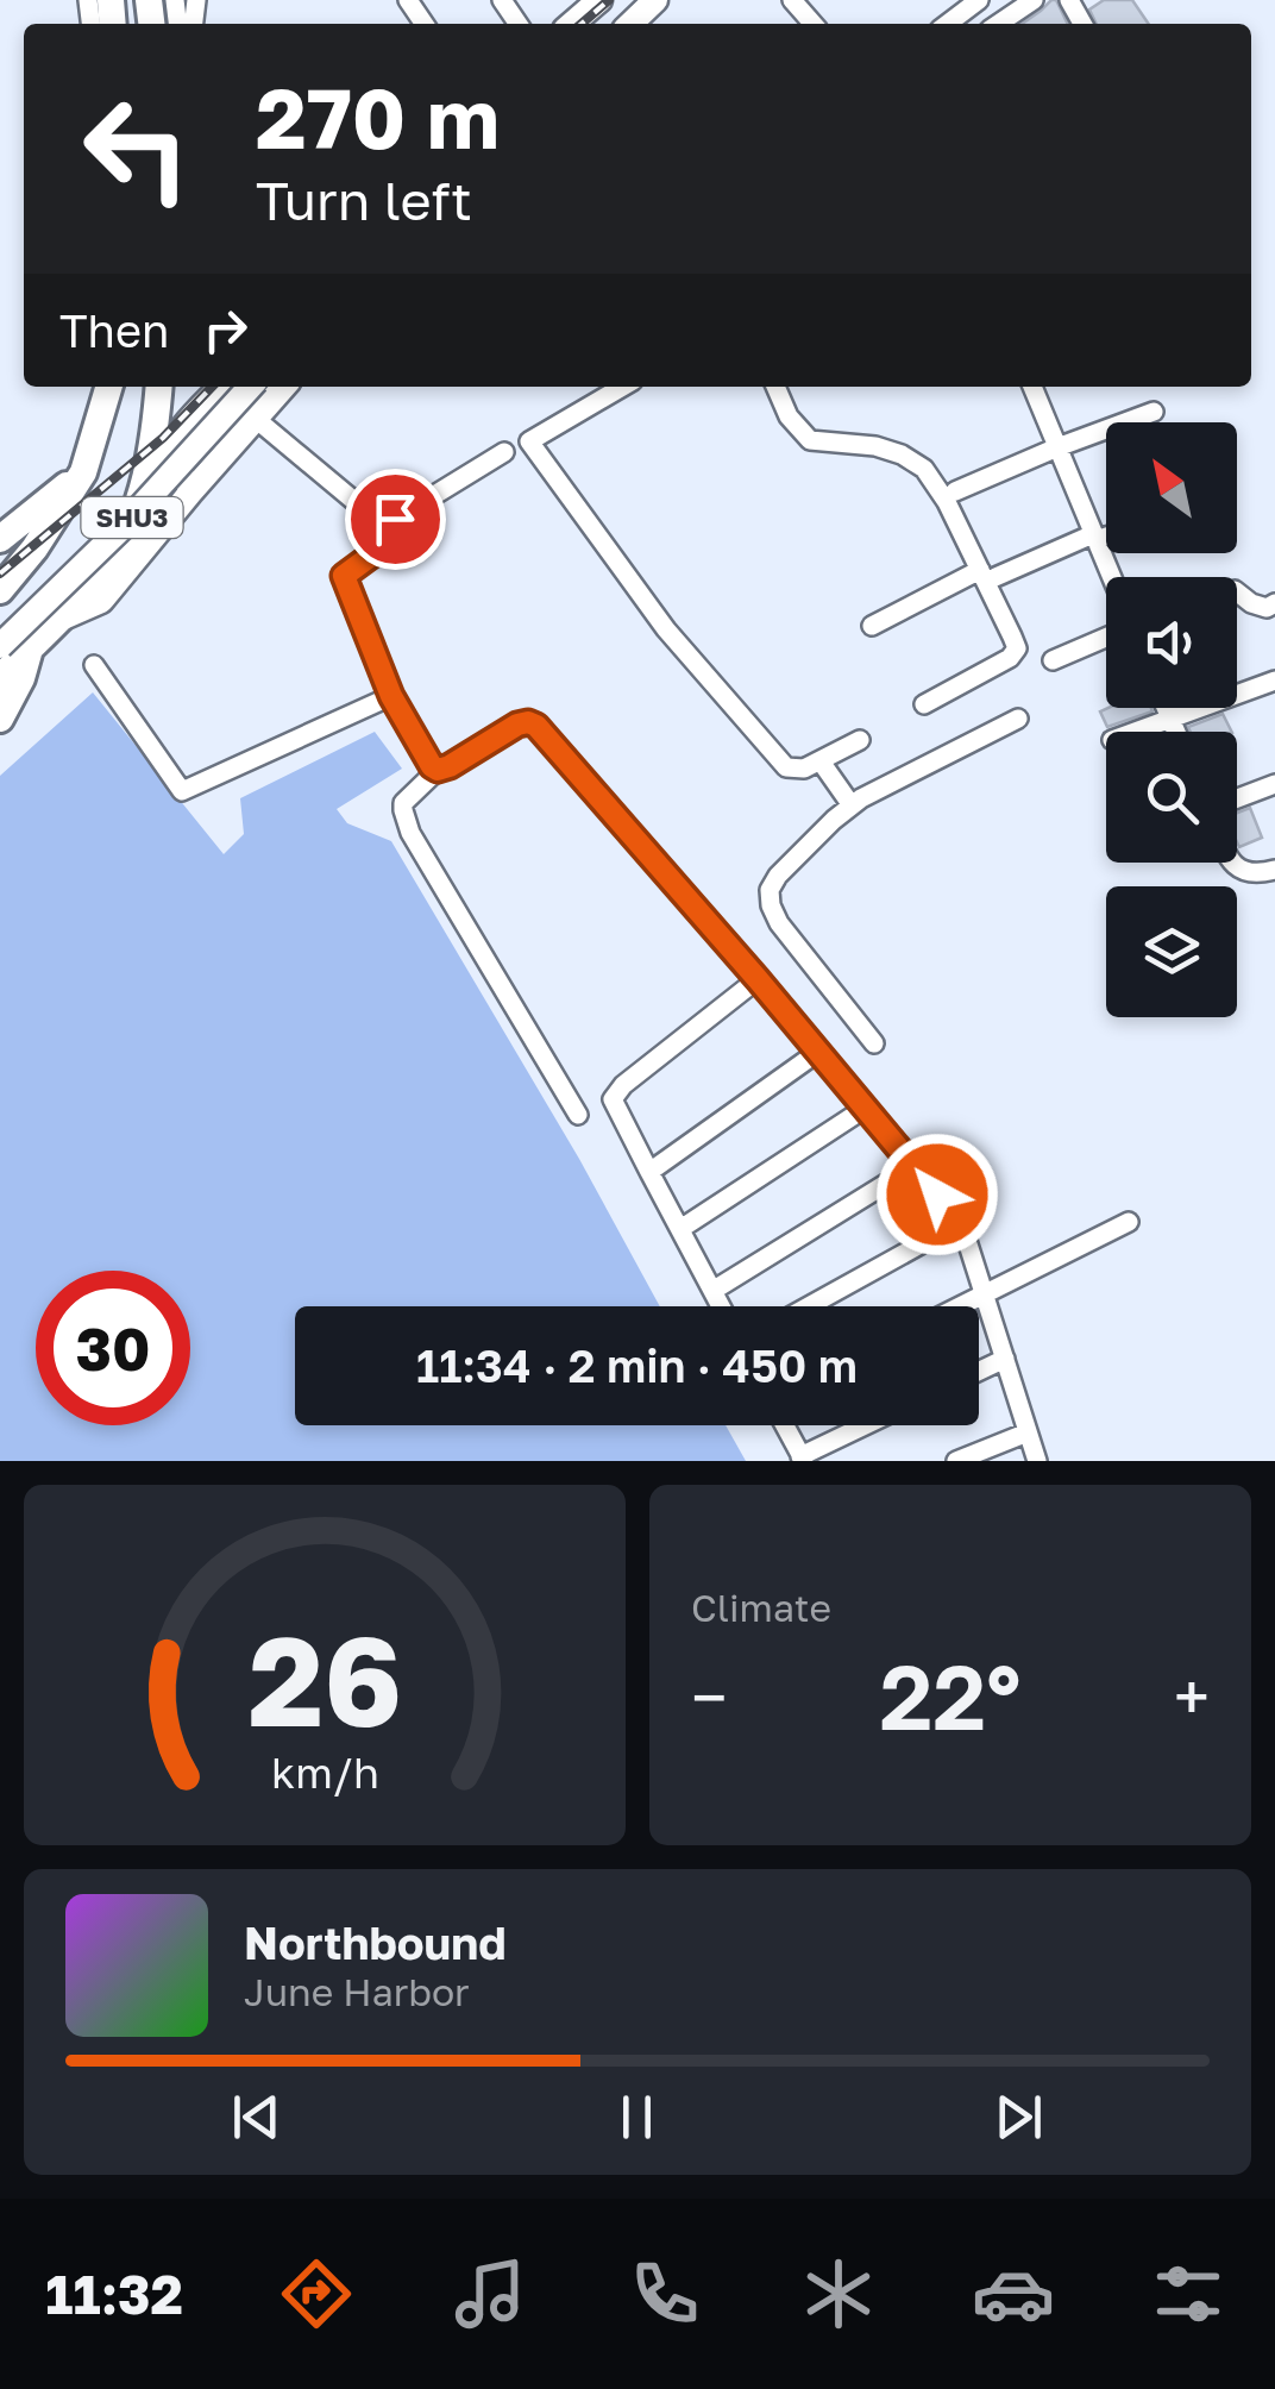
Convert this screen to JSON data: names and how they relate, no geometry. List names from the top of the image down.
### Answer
{
  "streets": {
    "main road": ["SHU3"]
  },
  "north": "top left",
  "page": {
    "turn": ["270 m", "Turn left"],
    "then": "Then",
    "limit": "30",
    "trip": "11:34 · 2 min · 450 m",
    "tile": "Climate",
    "heat": ["−", "22°", "+"],
    "song": ["Northbound", "June Harbor"],
    "tabs": "11:32",
    "gauge": ["26", "km/h"]
  }
}
